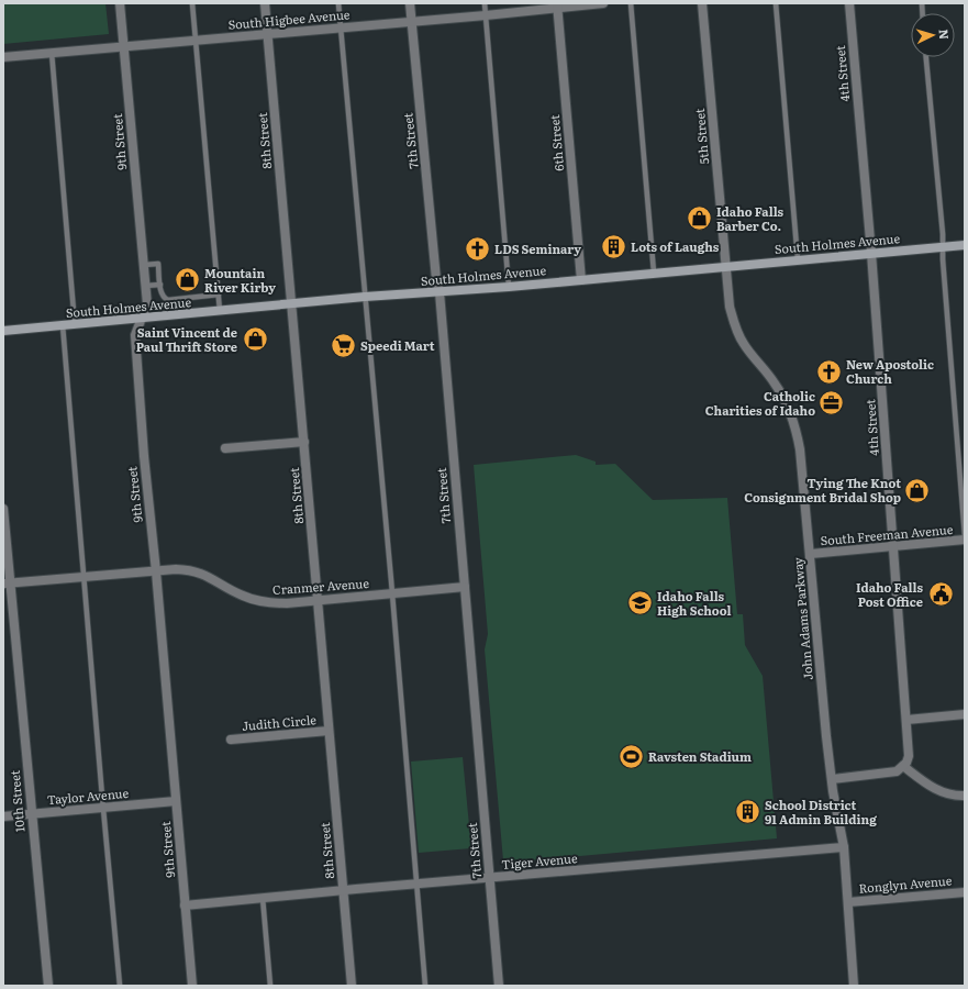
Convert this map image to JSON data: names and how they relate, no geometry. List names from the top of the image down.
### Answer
{
  "streets": {
    "main road": ["South Holmes Avenue"],
    "street": [
      "South Higbee Avenue",
      "4th Street",
      "5th Street",
      "8th Street",
      "7th Street",
      "9th Street",
      "6th Street",
      "South Freeman Avenue",
      "Cranmer Avenue",
      "John Adams Parkway",
      "Judith Circle",
      "Taylor Avenue",
      "10th Street",
      "Tiger Avenue",
      "Ronglyn Avenue"
    ]
  },
  "crossings": [
    ["South Higbee Avenue", "8th Street"],
    ["South Higbee Avenue", "7th Street"],
    ["South Higbee Avenue", "9th Street"],
    ["South Higbee Avenue", "6th Street"],
    ["4th Street", "South Holmes Avenue"],
    ["4th Street", "South Freeman Avenue"],
    ["5th Street", "South Holmes Avenue"],
    ["5th Street", "John Adams Parkway"],
    ["8th Street", "South Holmes Avenue"],
    ["8th Street", "Cranmer Avenue"],
    ["8th Street", "Judith Circle"],
    ["8th Street", "Tiger Avenue"],
    ["7th Street", "South Holmes Avenue"],
    ["7th Street", "Cranmer Avenue"],
    ["7th Street", "Tiger Avenue"],
    ["9th Street", "South Holmes Avenue"],
    ["9th Street", "Cranmer Avenue"],
    ["9th Street", "Taylor Avenue"],
    ["9th Street", "Tiger Avenue"],
    ["6th Street", "South Holmes Avenue"],
    ["South Holmes Avenue", "John Adams Parkway"],
    ["South Freeman Avenue", "John Adams Parkway"],
    ["Cranmer Avenue", "10th Street"],
    ["John Adams Parkway", "Tiger Avenue"],
    ["John Adams Parkway", "Ronglyn Avenue"],
    ["Taylor Avenue", "10th Street"]
  ],
  "places": {
    "shop": [
      "Idaho Falls Barber Co.",
      "Mountain River Kirby",
      "Saint Vincent de Paul Thrift Store",
      "Tying The Knot Consignment Bridal Shop"
    ],
    "building": ["Lots of Laughs", "School District 91 Admin Building"],
    "church": ["LDS Seminary", "New Apostolic Church"],
    "supermarket": ["Speedi Mart"],
    "office": ["Catholic Charities of Idaho"],
    "public building": ["Idaho Falls Post Office"],
    "school or university": ["Idaho Falls High School"],
    "sports": ["Ravsten Stadium"]
  },
  "north": "right"
}
